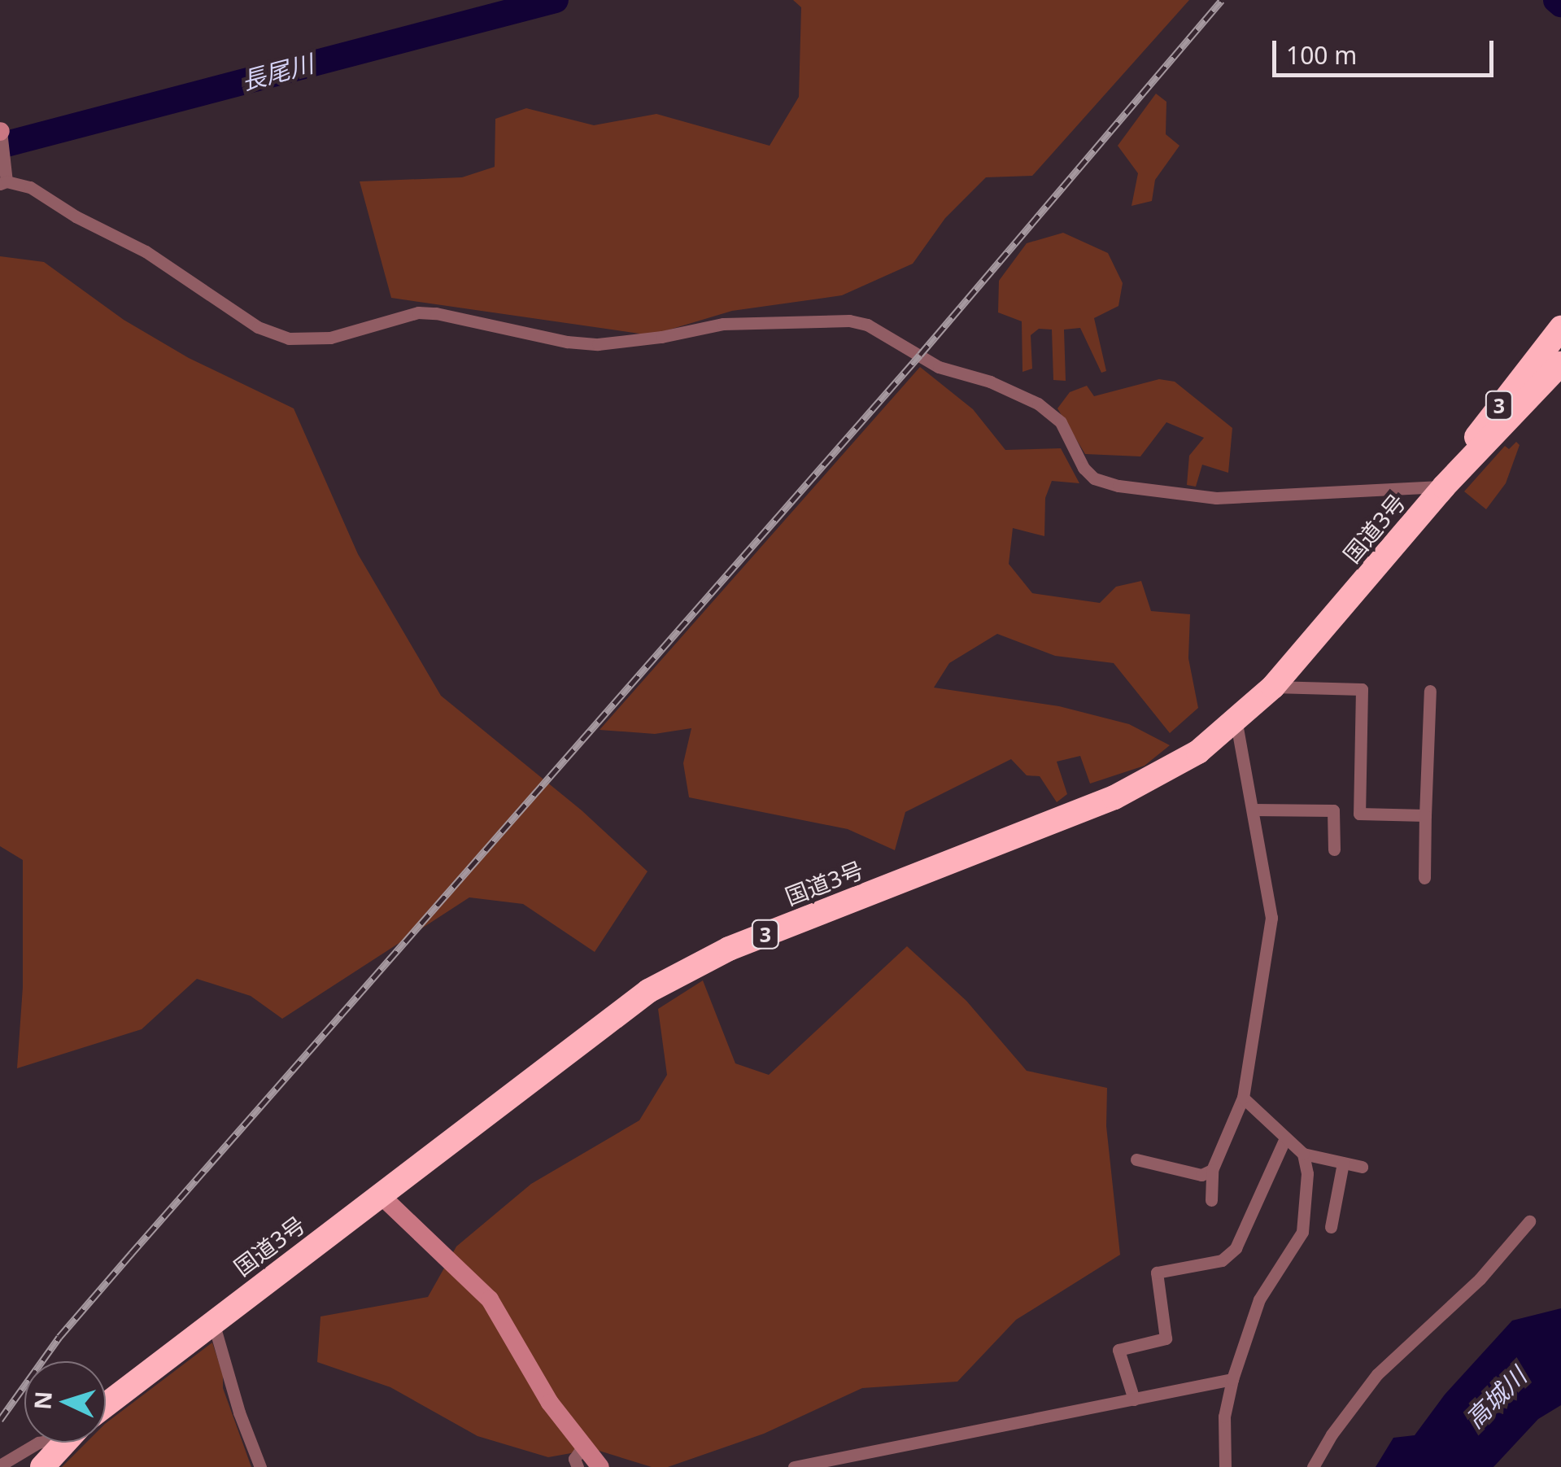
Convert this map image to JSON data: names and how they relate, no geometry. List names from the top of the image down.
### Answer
{
  "streets": {
    "highway": ["3", "国道3号"]
  },
  "water": ["長尾川", "高城川"],
  "scale_bar": "100 m",
  "north": "left"
}
